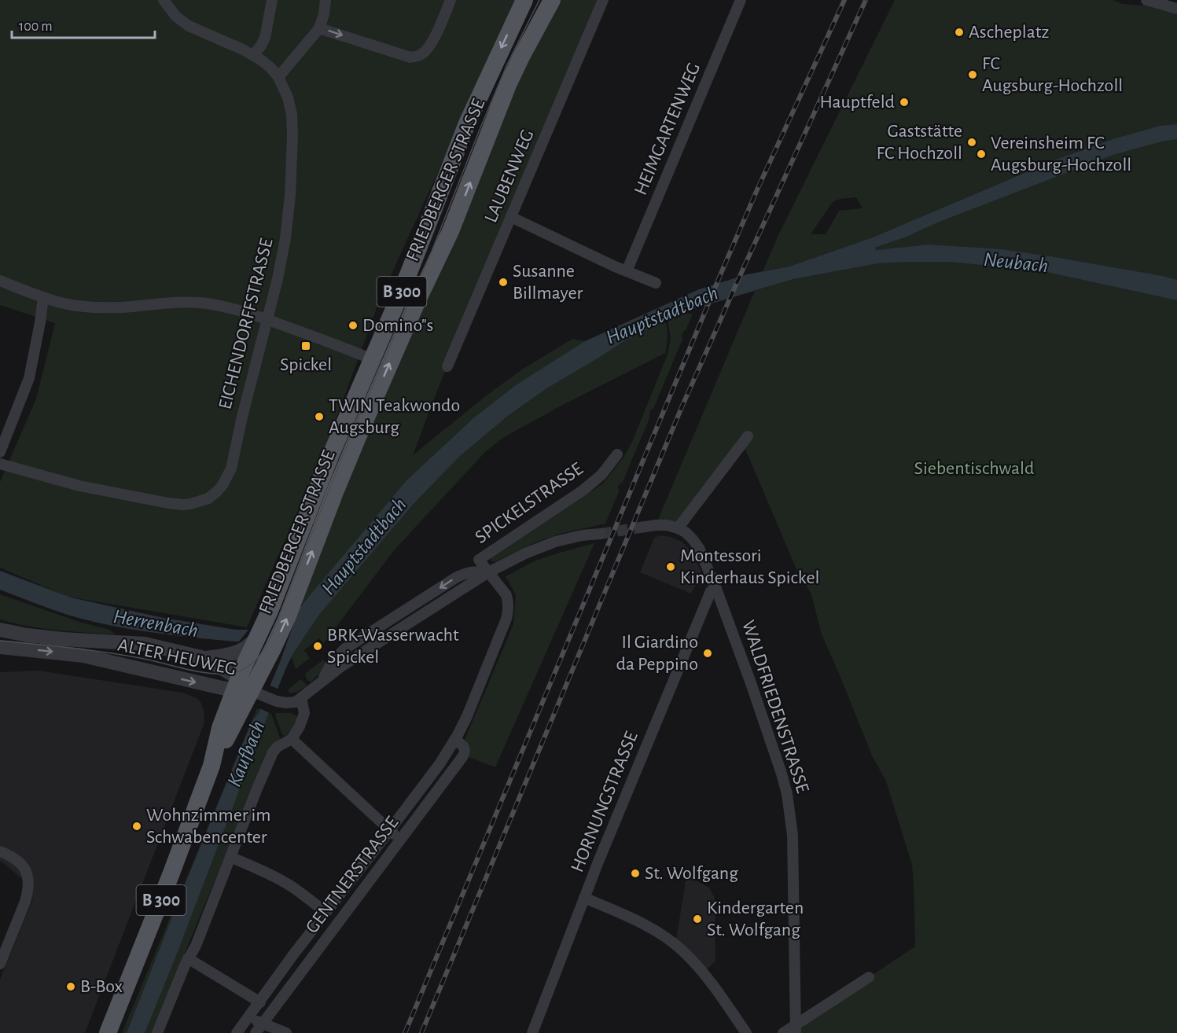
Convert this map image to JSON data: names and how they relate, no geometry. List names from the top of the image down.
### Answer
{
  "streets": {
    "main road": ["FRIEDBERGER STRASSE", "B 300"],
    "street": [
      "HEIMGARTENWEG",
      "LAUBENWEG",
      "EICHENDORFFSTRASSE",
      "SPICKELSTRASSE",
      "ALTER HEUWEG",
      "WALDFRIEDENSTRASSE",
      "HORNUNGSTRASSE",
      "GENTNERSTRASSE"
    ]
  },
  "crossings": [
    ["FRIEDBERGER STRASSE", "SPICKELSTRASSE"],
    ["FRIEDBERGER STRASSE", "ALTER HEUWEG"],
    ["SPICKELSTRASSE", "ALTER HEUWEG"],
    ["SPICKELSTRASSE", "GENTNERSTRASSE"],
    ["WALDFRIEDENSTRASSE", "HORNUNGSTRASSE"]
  ],
  "water": [
    "Neubach",
    "Hauptstadtbach",
    "Herrenbach",
    "Kaufbach"
  ],
  "parks": ["Siebentischwald"],
  "places": {
    "other": [
      "Ascheplatz",
      "FC Augsburg-Hochzoll",
      "Hauptfeld",
      "Gaststätte FC Hochzoll",
      "Vereinsheim FC Augsburg-Hochzoll",
      "Susanne Billmayer",
      "Domino\"s",
      "TWIN Teakwondo Augsburg",
      "Montessori Kinderhaus Spickel",
      "BRK-Wasserwacht Spickel",
      "Il Giardino da Peppino",
      "Wohnzimmer im Schwabencenter",
      "St. Wolfgang",
      "Kindergarten St. Wolfgang",
      "B-Box"
    ],
    "transit": ["Spickel"]
  },
  "scale_bar": "100 m"
}
